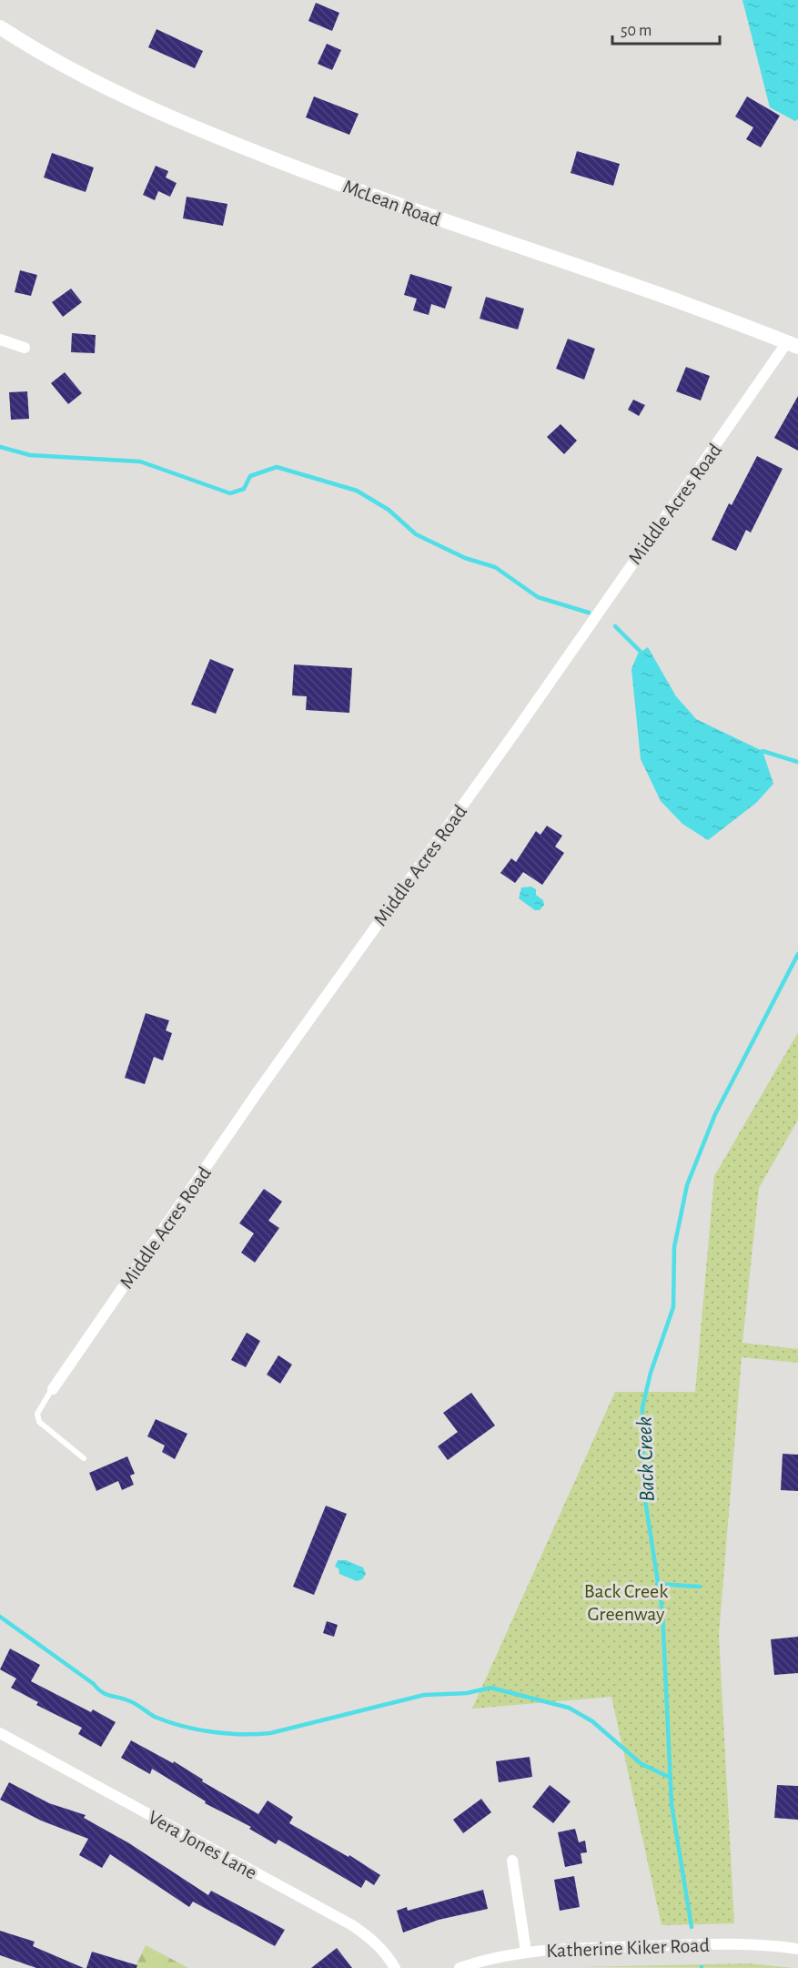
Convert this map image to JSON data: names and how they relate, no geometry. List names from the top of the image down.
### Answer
{
  "streets": {
    "street": [
      "McLean Road",
      "Middle Acres Road",
      "Vera Jones Lane",
      "Katherine Kiker Road"
    ]
  },
  "crossings": [
    ["McLean Road", "Middle Acres Road"]
  ],
  "water": ["Back Creek"],
  "parks": ["Back Creek Greenway"],
  "scale_bar": "50 m"
}
